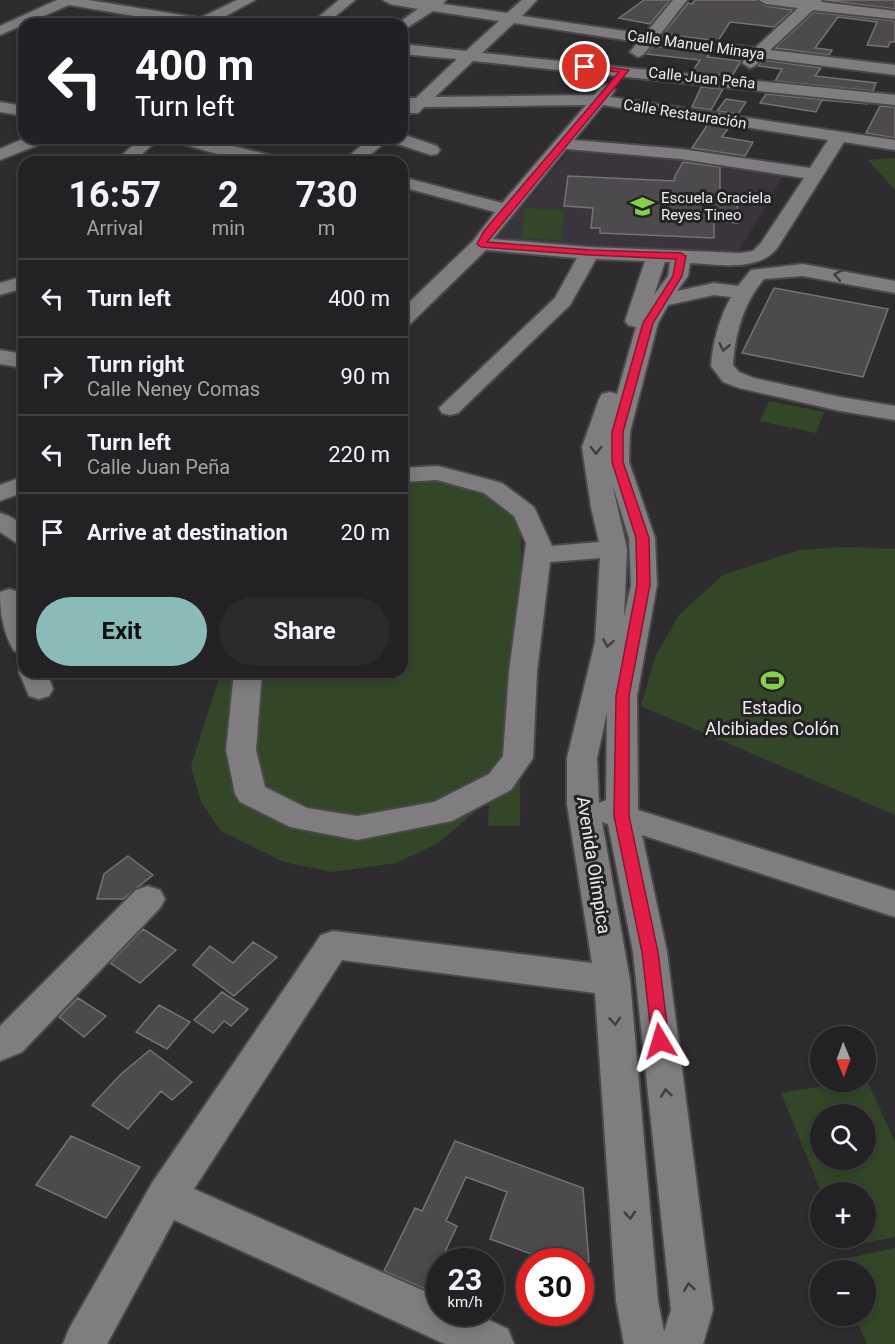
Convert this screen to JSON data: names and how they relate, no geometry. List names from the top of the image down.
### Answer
{
  "streets": {
    "street": [
      "Calle Manuel Minaya",
      "Calle Juan Peña",
      "Calle Restauración",
      "Avenida Olímpica"
    ]
  },
  "places": {
    "school or university": ["Escuela Graciela Reyes Tineo"],
    "sports": ["Estadio Alcibiades Colón"]
  },
  "north": "bottom",
  "page": {
    "turn": ["400 m", "Turn left"],
    "eta": [
      "16:57",
      "Arrival",
      "2",
      "min",
      "730",
      "m"
    ],
    "list": [
      {
        "name": "Turn left",
        "value": "400 m"
      },
      {
        "name": "Turn right",
        "note": "Calle Neney Comas",
        "value": "90 m"
      },
      {
        "name": "Turn left",
        "note": "Calle Juan Peña",
        "value": "220 m"
      },
      {
        "name": "Arrive at destination",
        "value": "20 m"
      }
    ],
    "buttons": ["Exit", "Share"],
    "map_buttons": ["+", "−"],
    "speed": "23 km/h",
    "limit": "30"
  }
}
